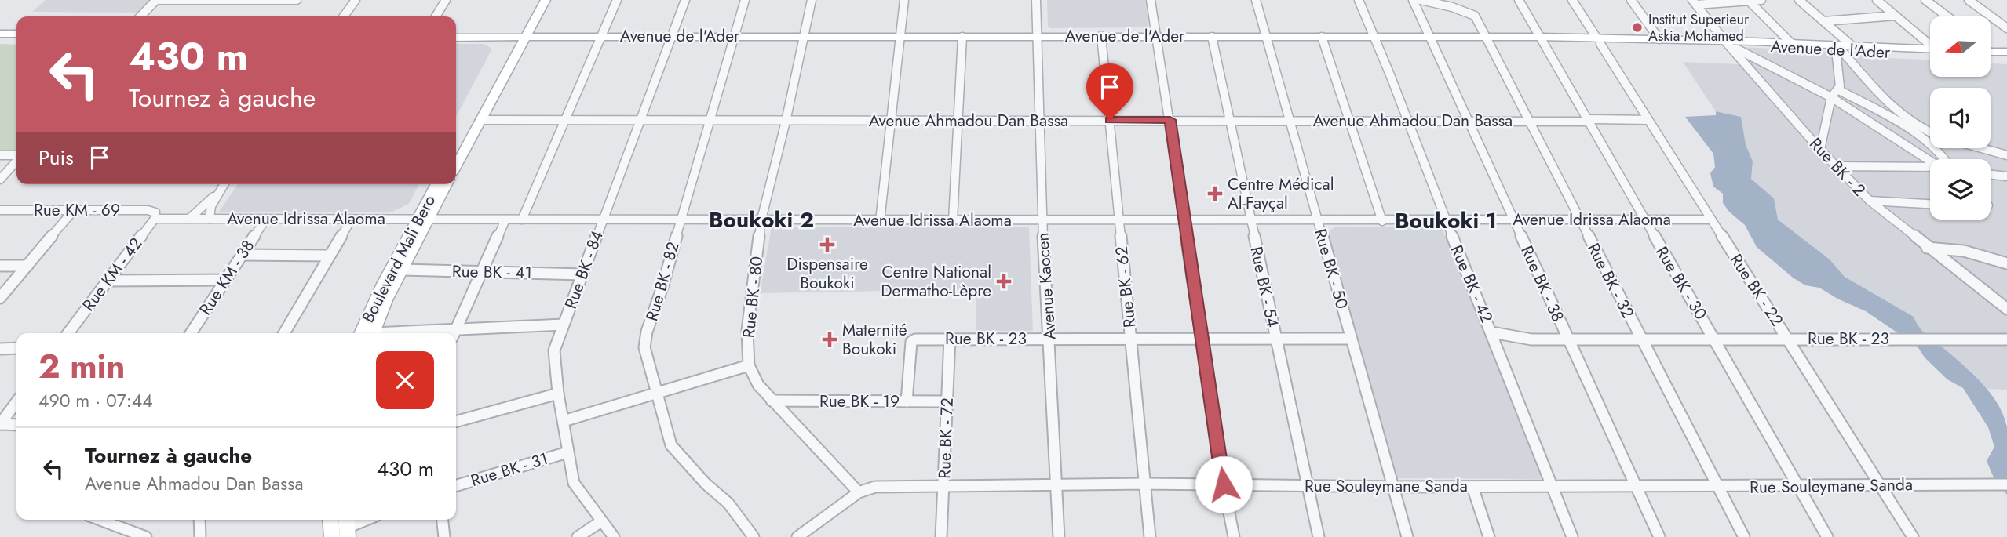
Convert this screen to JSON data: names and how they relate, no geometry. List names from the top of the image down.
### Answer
{
  "streets": {
    "main road": ["Avenue de l'Ader", "Boulevard Mali Bero"],
    "street": [
      "Avenue Ahmadou Dan Bassa",
      "Rue BK - 2",
      "Rue KM - 69",
      "Avenue Idrissa Alaoma",
      "Rue BK - 50",
      "Rue BK - 84",
      "Rue BK - 41",
      "Rue KM - 42",
      "Rue KM - 38",
      "Rue BK - 32",
      "Rue BK - 82",
      "Rue BK - 30",
      "Rue BK - 42",
      "Rue BK - 38",
      "Avenue Kaocen",
      "Rue BK - 62",
      "Rue BK - 54",
      "Rue BK - 22",
      "Rue BK - 80",
      "Rue BK - 23",
      "Rue BK - 19",
      "Rue BK - 72",
      "Rue BK - 31",
      "Rue Souleymane Sanda"
    ]
  },
  "crossings": [
    ["Avenue de l'Ader", "Rue BK - 2"],
    ["Avenue de l'Ader", "Rue BK - 50"],
    ["Avenue de l'Ader", "Rue BK - 84"],
    ["Avenue de l'Ader", "Rue BK - 32"],
    ["Avenue de l'Ader", "Rue BK - 82"],
    ["Avenue de l'Ader", "Rue BK - 30"],
    ["Avenue de l'Ader", "Rue BK - 42"],
    ["Avenue de l'Ader", "Rue BK - 38"],
    ["Avenue de l'Ader", "Avenue Kaocen"],
    ["Avenue de l'Ader", "Rue BK - 62"],
    ["Avenue de l'Ader", "Rue BK - 54"],
    ["Avenue de l'Ader", "Rue BK - 22"],
    ["Avenue de l'Ader", "Rue BK - 80"],
    ["Avenue Ahmadou Dan Bassa", "Rue BK - 50"],
    ["Avenue Ahmadou Dan Bassa", "Rue BK - 84"],
    ["Avenue Ahmadou Dan Bassa", "Rue BK - 32"],
    ["Avenue Ahmadou Dan Bassa", "Rue BK - 82"],
    ["Avenue Ahmadou Dan Bassa", "Rue BK - 30"],
    ["Avenue Ahmadou Dan Bassa", "Rue BK - 42"],
    ["Avenue Ahmadou Dan Bassa", "Rue BK - 38"],
    ["Avenue Ahmadou Dan Bassa", "Avenue Kaocen"],
    ["Avenue Ahmadou Dan Bassa", "Rue BK - 62"],
    ["Avenue Ahmadou Dan Bassa", "Rue BK - 54"],
    ["Avenue Ahmadou Dan Bassa", "Rue BK - 22"],
    ["Avenue Ahmadou Dan Bassa", "Rue BK - 80"],
    ["Rue KM - 69", "Avenue Idrissa Alaoma"],
    ["Rue KM - 69", "Rue KM - 42"],
    ["Avenue Idrissa Alaoma", "Boulevard Mali Bero"],
    ["Avenue Idrissa Alaoma", "Rue BK - 50"],
    ["Avenue Idrissa Alaoma", "Rue BK - 84"],
    ["Avenue Idrissa Alaoma", "Rue KM - 42"],
    ["Avenue Idrissa Alaoma", "Rue KM - 38"],
    ["Avenue Idrissa Alaoma", "Rue BK - 32"],
    ["Avenue Idrissa Alaoma", "Rue BK - 82"],
    ["Avenue Idrissa Alaoma", "Rue BK - 30"],
    ["Avenue Idrissa Alaoma", "Rue BK - 42"],
    ["Avenue Idrissa Alaoma", "Rue BK - 38"],
    ["Avenue Idrissa Alaoma", "Avenue Kaocen"],
    ["Avenue Idrissa Alaoma", "Rue BK - 62"],
    ["Avenue Idrissa Alaoma", "Rue BK - 54"],
    ["Avenue Idrissa Alaoma", "Rue BK - 22"],
    ["Avenue Idrissa Alaoma", "Rue BK - 80"],
    ["Boulevard Mali Bero", "Rue BK - 41"],
    ["Rue BK - 50", "Rue BK - 23"],
    ["Rue BK - 50", "Rue Souleymane Sanda"],
    ["Rue BK - 84", "Rue BK - 41"],
    ["Rue BK - 84", "Rue BK - 31"],
    ["Rue BK - 32", "Rue BK - 23"],
    ["Rue BK - 32", "Rue Souleymane Sanda"],
    ["Rue BK - 30", "Rue BK - 23"],
    ["Rue BK - 30", "Rue Souleymane Sanda"],
    ["Rue BK - 42", "Rue BK - 23"],
    ["Rue BK - 42", "Rue Souleymane Sanda"],
    ["Rue BK - 38", "Rue BK - 23"],
    ["Rue BK - 38", "Rue Souleymane Sanda"],
    ["Avenue Kaocen", "Rue BK - 23"],
    ["Avenue Kaocen", "Rue Souleymane Sanda"],
    ["Rue BK - 62", "Rue BK - 23"],
    ["Rue BK - 62", "Rue Souleymane Sanda"],
    ["Rue BK - 54", "Rue BK - 23"],
    ["Rue BK - 54", "Rue Souleymane Sanda"],
    ["Rue BK - 22", "Rue BK - 23"],
    ["Rue BK - 22", "Rue Souleymane Sanda"],
    ["Rue BK - 80", "Rue BK - 19"],
    ["Rue BK - 80", "Rue Souleymane Sanda"],
    ["Rue BK - 23", "Rue BK - 19"],
    ["Rue BK - 23", "Rue BK - 72"],
    ["Rue BK - 19", "Rue BK - 72"],
    ["Rue BK - 72", "Rue Souleymane Sanda"]
  ],
  "districts": ["Boukoki 2", "Boukoki 1"],
  "places": {
    "other": ["Institut Superieur Askia Mohamed"],
    "health": [
      "Centre Médical Al-Fayçal",
      "Dispensaire Boukoki",
      "Centre National Dermatho-Lèpre",
      "Maternité Boukoki"
    ]
  },
  "north": "left",
  "page": {
    "turn": ["430 m", "Tournez à gauche"],
    "then": "Puis",
    "heading": ["2 min", "490 m · 07:44"],
    "list": [
      {
        "name": "Tournez à gauche",
        "note": "Avenue Ahmadou Dan Bassa",
        "value": "430 m"
      }
    ]
  }
}
